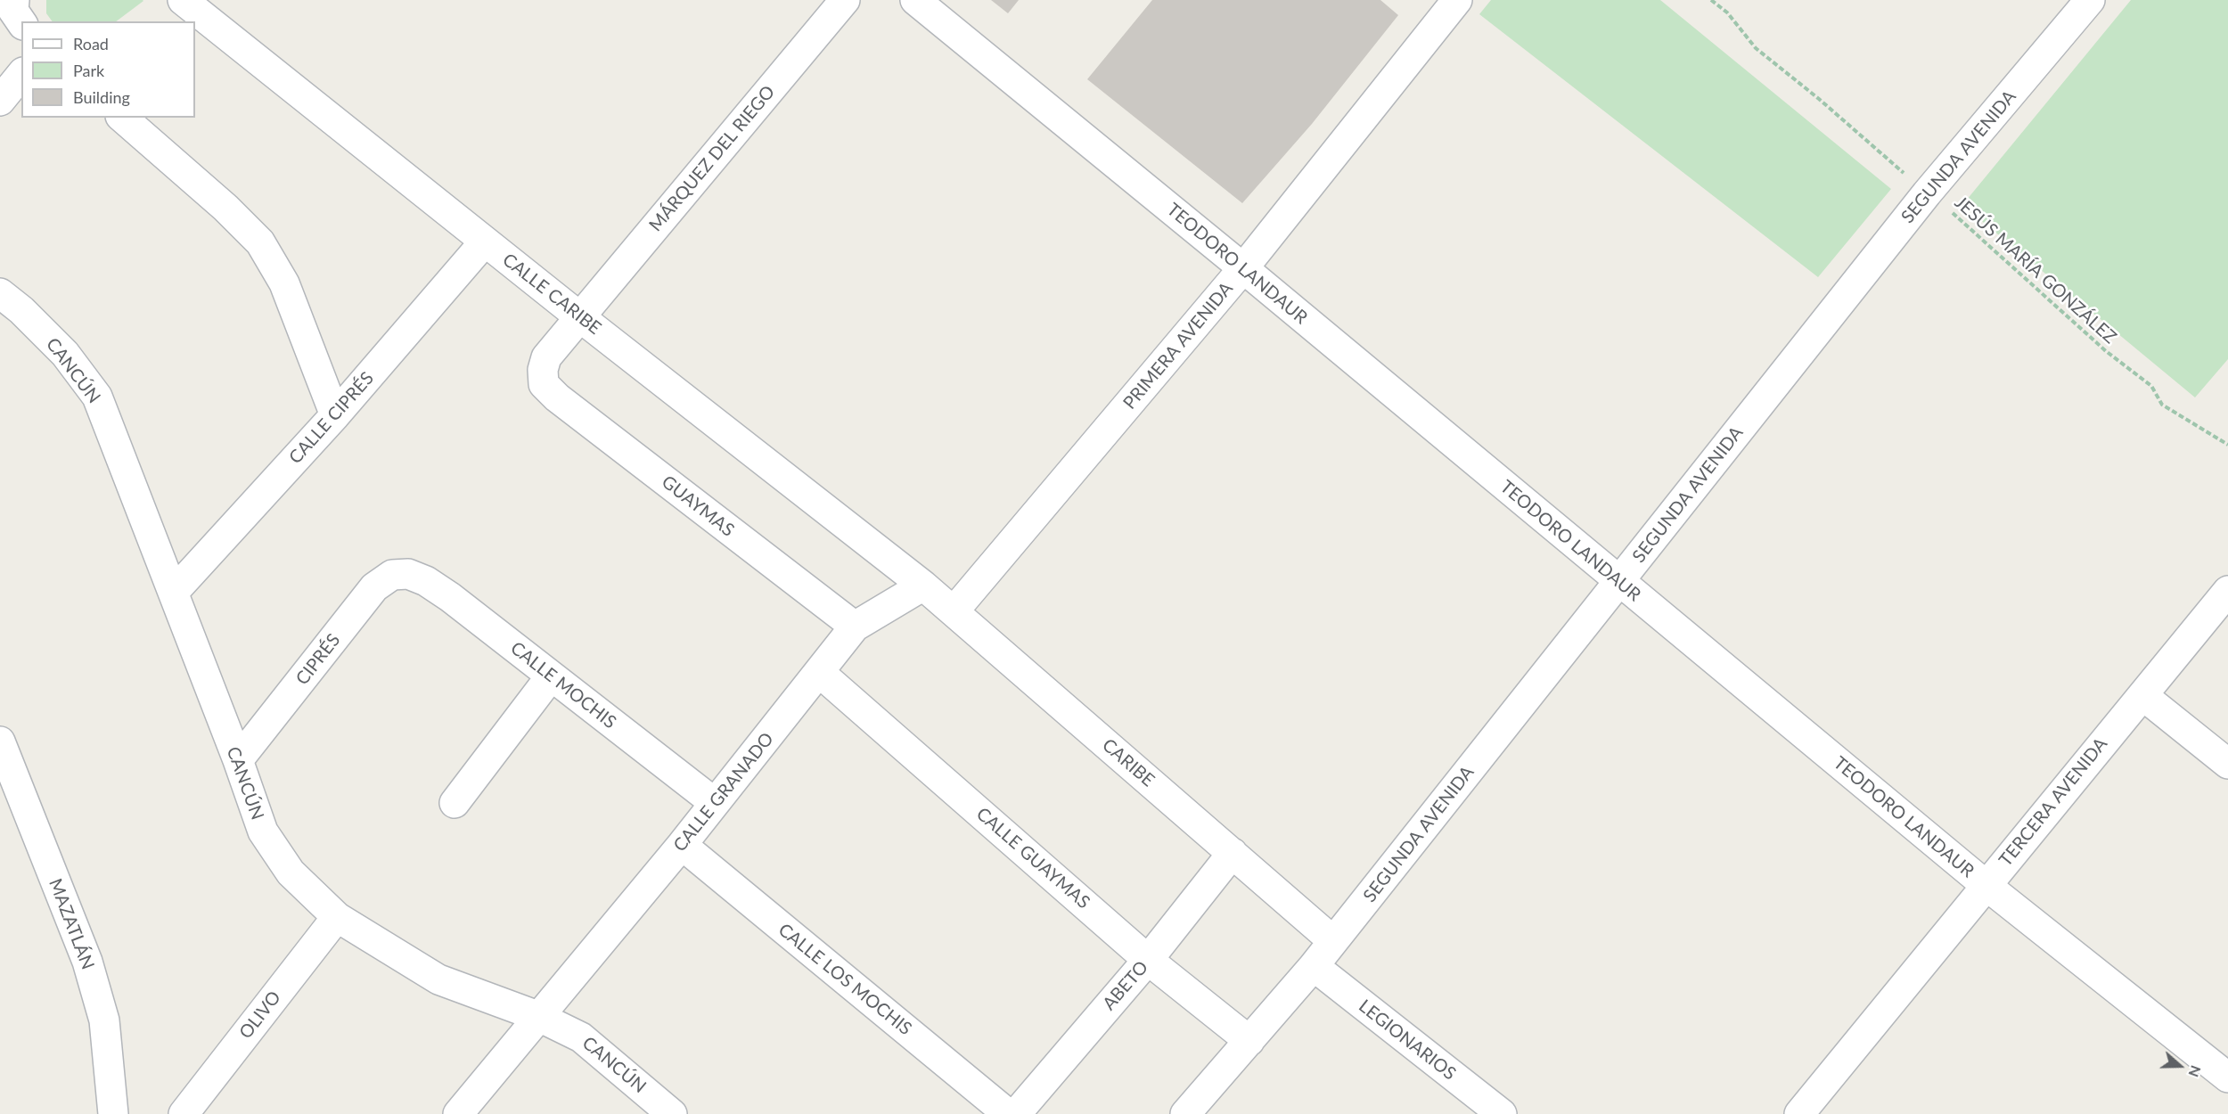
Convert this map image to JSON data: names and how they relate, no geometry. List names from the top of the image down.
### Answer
{
  "streets": {
    "street": [
      "SEGUNDA AVENIDA",
      "MÁRQUEZ DEL RIEGO",
      "TEODORO LANDAUR",
      "CALLE CARIBE",
      "PRIMERA AVENIDA",
      "CANCÚN",
      "CALLE CIPRÉS",
      "GUAYMAS",
      "CIPRÉS",
      "CALLE MOCHIS",
      "CARIBE",
      "CALLE GRANADO",
      "TERCERA AVENIDA",
      "CALLE GUAYMAS",
      "MAZATLÁN",
      "CALLE LOS MOCHIS",
      "ABETO",
      "OLIVO",
      "LEGIONARIOS"
    ],
    "path": ["JESÚS MARÍA GONZÁLEZ"]
  },
  "crossings": [
    ["SEGUNDA AVENIDA", "TEODORO LANDAUR"],
    ["SEGUNDA AVENIDA", "JESÚS MARÍA GONZÁLEZ"],
    ["SEGUNDA AVENIDA", "CARIBE"],
    ["SEGUNDA AVENIDA", "CALLE GUAYMAS"],
    ["SEGUNDA AVENIDA", "LEGIONARIOS"],
    ["MÁRQUEZ DEL RIEGO", "CALLE CARIBE"],
    ["MÁRQUEZ DEL RIEGO", "GUAYMAS"],
    ["TEODORO LANDAUR", "PRIMERA AVENIDA"],
    ["TEODORO LANDAUR", "TERCERA AVENIDA"],
    ["CALLE CARIBE", "CALLE CIPRÉS"],
    ["CALLE CARIBE", "CARIBE"],
    ["CALLE CARIBE", "CALLE GRANADO"],
    ["PRIMERA AVENIDA", "CARIBE"],
    ["CANCÚN", "CALLE CIPRÉS"],
    ["CANCÚN", "CIPRÉS"],
    ["CANCÚN", "CALLE GRANADO"],
    ["CANCÚN", "OLIVO"],
    ["GUAYMAS", "CALLE GRANADO"],
    ["CIPRÉS", "CALLE MOCHIS"],
    ["CALLE MOCHIS", "CALLE GRANADO"],
    ["CARIBE", "CALLE GRANADO"],
    ["CARIBE", "ABETO"],
    ["CALLE GRANADO", "CALLE GUAYMAS"],
    ["CALLE GRANADO", "CALLE LOS MOCHIS"],
    ["CALLE GUAYMAS", "ABETO"]
  ],
  "legend": ["Road", "Park", "Building"],
  "north": "right"
}
